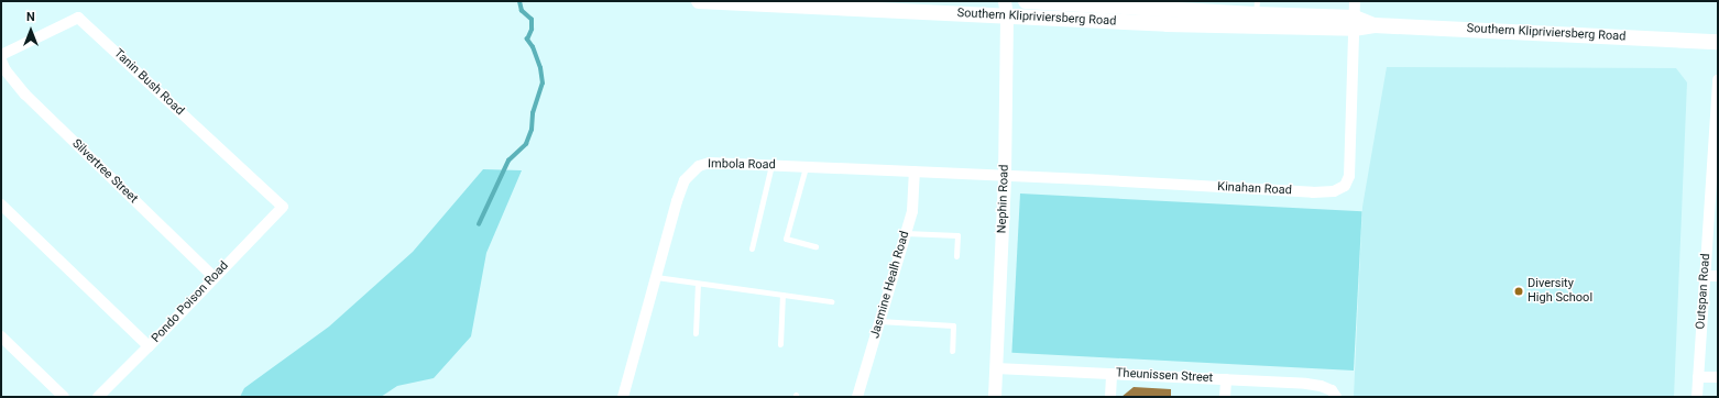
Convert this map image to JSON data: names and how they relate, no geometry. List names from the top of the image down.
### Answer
{
  "streets": {
    "main road": ["Southern Klipriviersberg Road"],
    "street": [
      "Tanin Bush Road",
      "Imbola Road",
      "Silvertree Street",
      "Kinahan Road",
      "Nephin Road",
      "Jasmine Healh Road",
      "Outspan Road",
      "Pondo Poison Road",
      "Theunissen Street"
    ]
  },
  "crossings": [
    ["Southern Klipriviersberg Road", "Kinahan Road"],
    ["Southern Klipriviersberg Road", "Nephin Road"],
    ["Tanin Bush Road", "Pondo Poison Road"],
    ["Imbola Road", "Kinahan Road"],
    ["Imbola Road", "Nephin Road"],
    ["Imbola Road", "Jasmine Healh Road"],
    ["Silvertree Street", "Pondo Poison Road"],
    ["Kinahan Road", "Nephin Road"],
    ["Nephin Road", "Theunissen Street"]
  ],
  "places": ["Diversity High School"],
  "north": "top"
}
